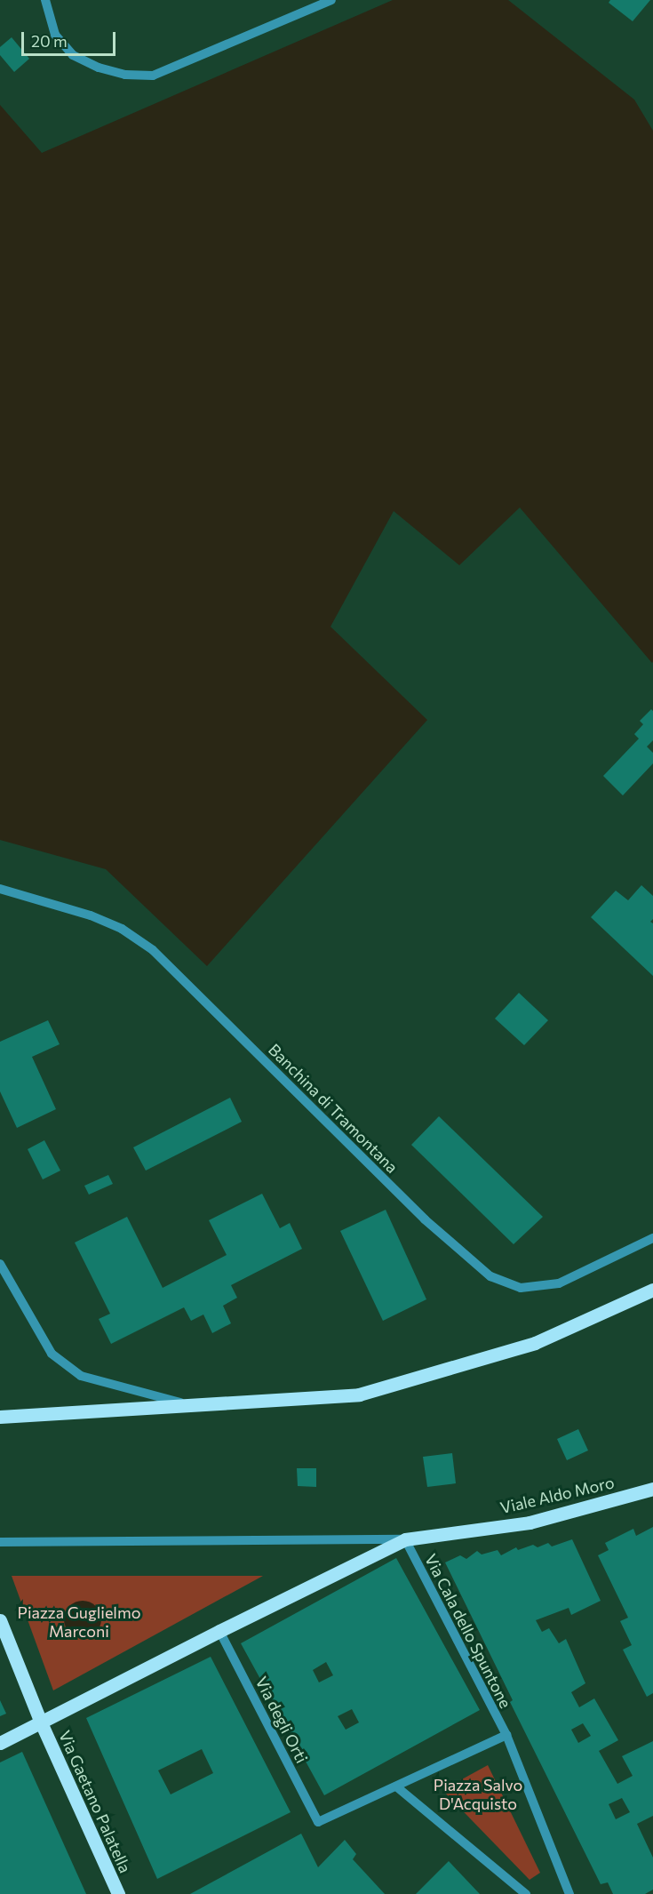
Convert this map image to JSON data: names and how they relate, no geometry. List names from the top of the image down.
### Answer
{
  "streets": {
    "main road": ["Viale Aldo Moro", "Via Gaetano Palatella"],
    "street": ["Banchina di Tramontana", "Via Cala dello Spuntone", "Via degli Orti"]
  },
  "crossings": [
    ["Viale Aldo Moro", "Via Cala dello Spuntone"]
  ],
  "parks": ["Piazza Guglielmo Marconi", "Piazza Salvo D'Acquisto"],
  "scale_bar": "20 m"
}
